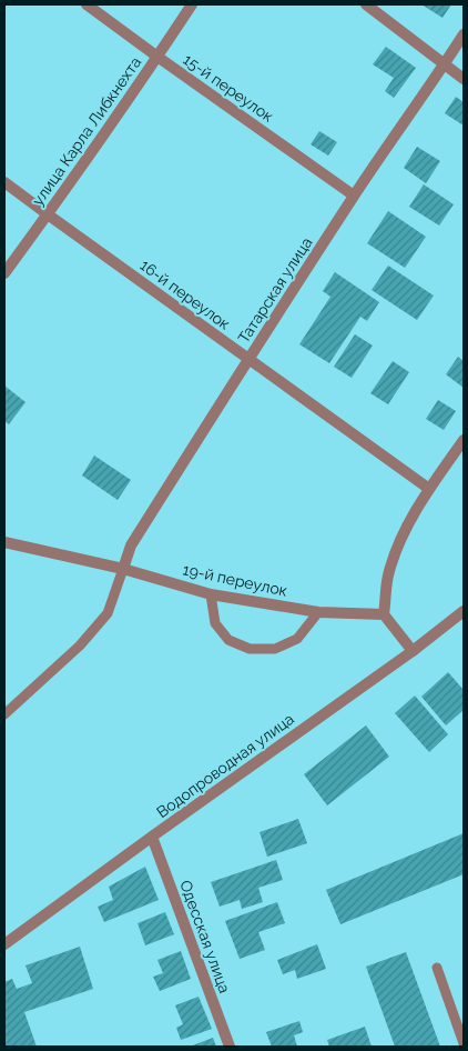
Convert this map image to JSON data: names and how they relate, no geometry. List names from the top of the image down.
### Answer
{
  "streets": {
    "street": [
      "15-й переулок",
      "улица Карла Либкнехта",
      "Татарская улица",
      "16-й переулок",
      "19-й переулок",
      "Водопроводная улица",
      "Одесская улица"
    ]
  },
  "crossings": [
    ["15-й переулок", "улица Карла Либкнехта"],
    ["15-й переулок", "Татарская улица"],
    ["улица Карла Либкнехта", "16-й переулок"],
    ["Татарская улица", "16-й переулок"],
    ["Татарская улица", "19-й переулок"],
    ["Водопроводная улица", "Одесская улица"]
  ]
}
